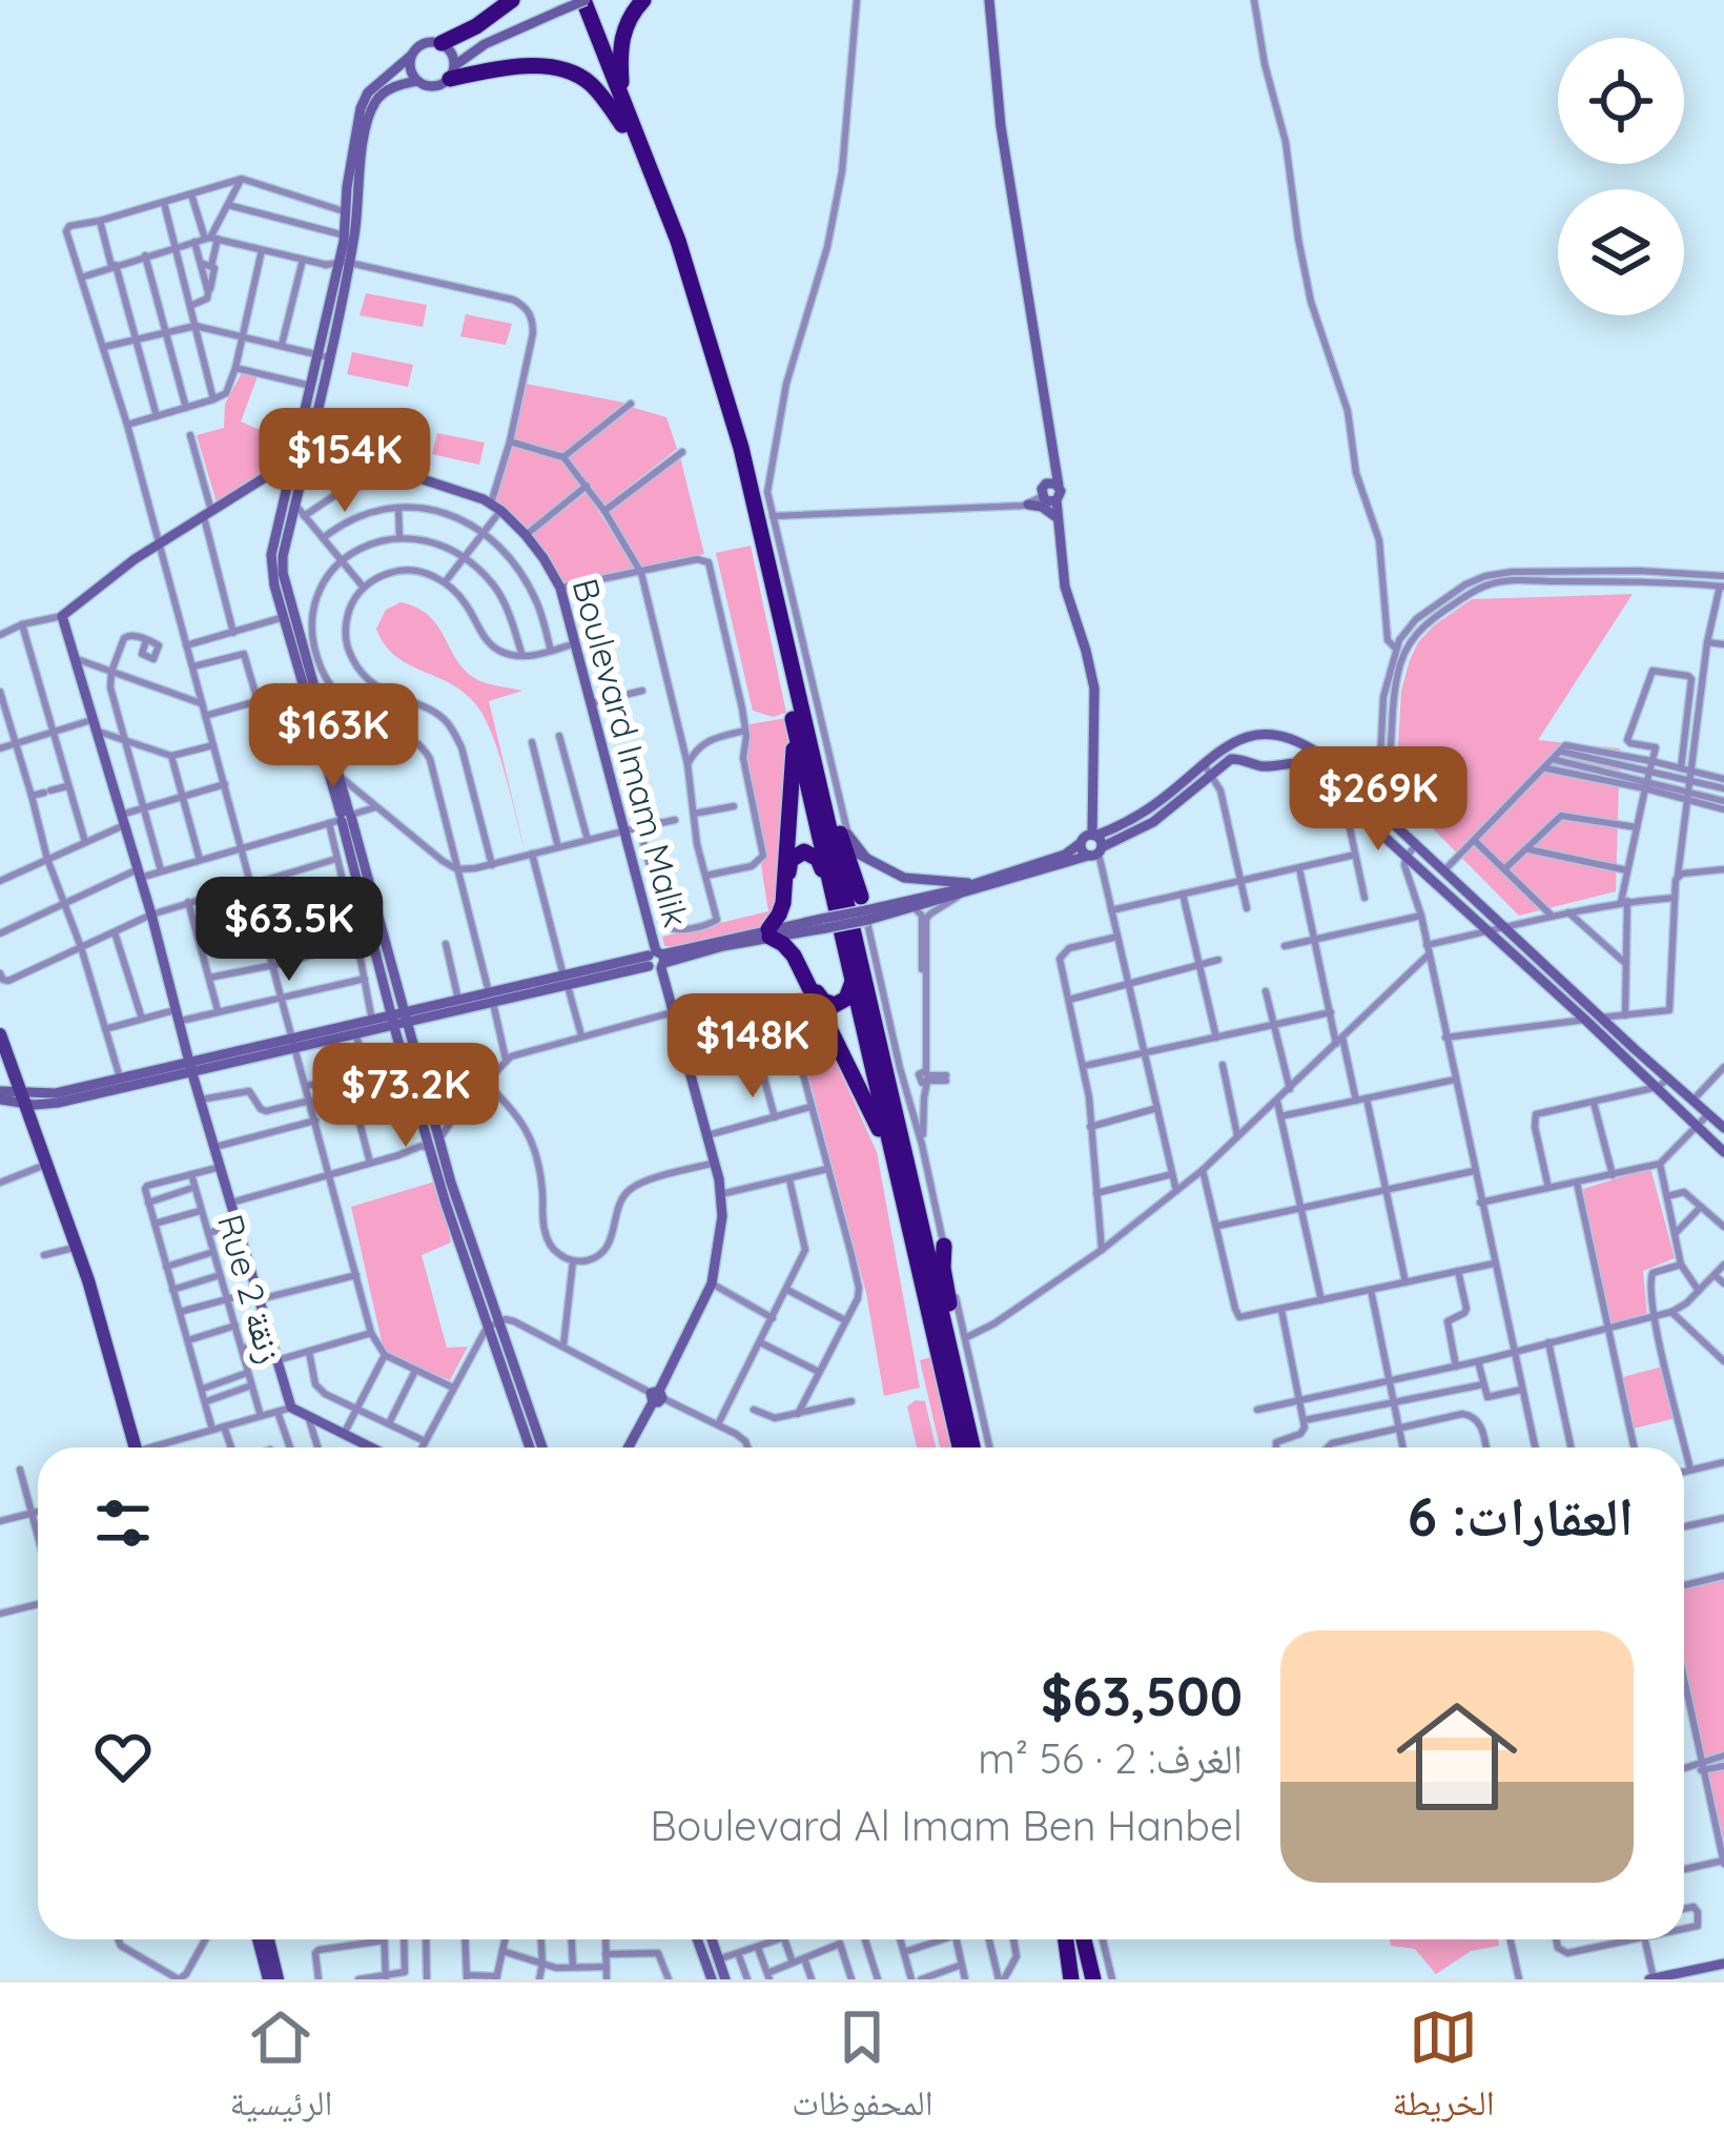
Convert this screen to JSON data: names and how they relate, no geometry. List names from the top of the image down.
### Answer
{
  "streets": {
    "street": ["Boulevard Imam Malik", "Rue 2 زنقة"]
  },
  "page": {
    "price": [
      "$154K",
      "$163K",
      "$269K",
      "$63.5K",
      "$148K",
      "$73.2K"
    ],
    "heading": "العقارات: 6",
    "list": [
      {
        "name": "$63,500",
        "note": "الغرف: 2 · 56 m² · Boulevard Al Imam Ben Hanbel"
      }
    ],
    "tabs": ["الخريطة", "المحفوظات", "الرئيسية"]
  }
}
